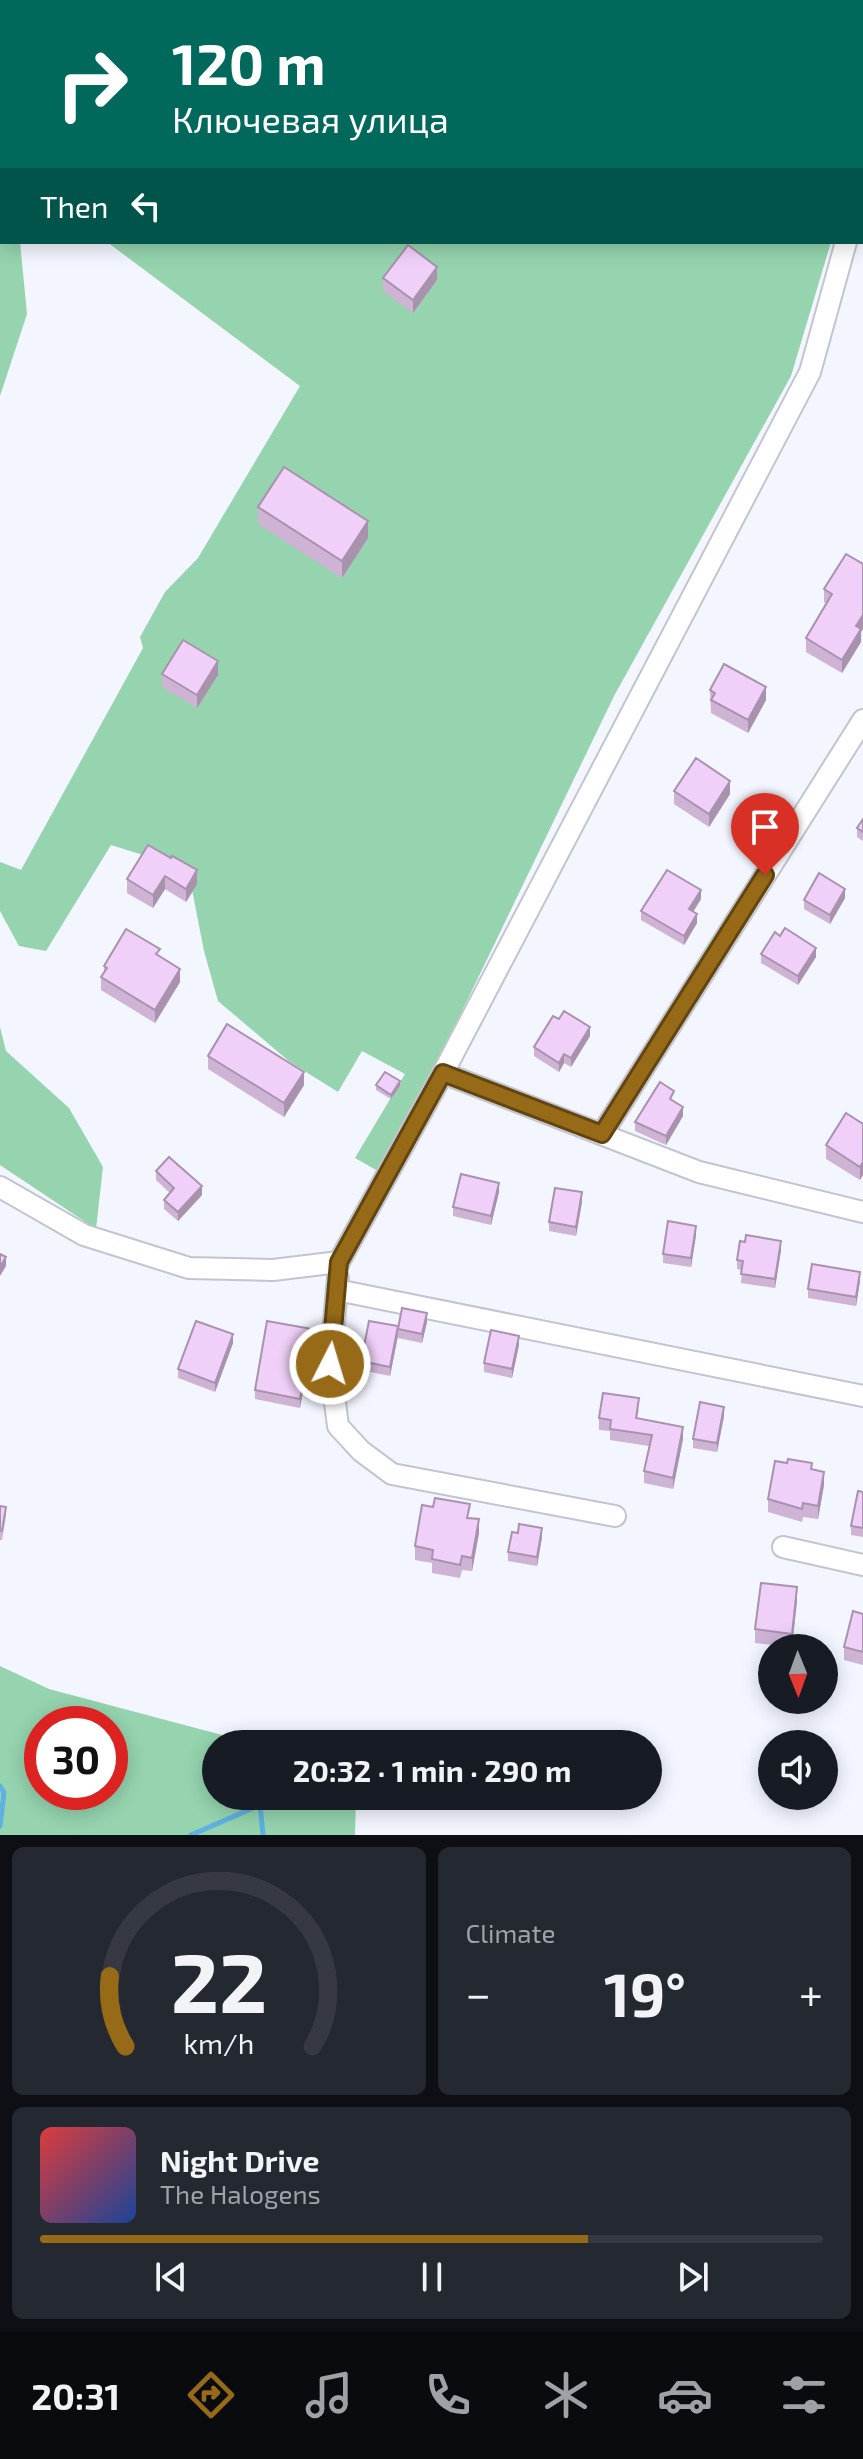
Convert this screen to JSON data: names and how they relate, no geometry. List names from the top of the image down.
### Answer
{
  "north": "bottom",
  "page": {
    "turn": ["120 m", "Ключевая улица"],
    "then": "Then",
    "limit": "30",
    "trip": "20:32 · 1 min · 290 m",
    "tile": "Climate",
    "heat": ["−", "19°", "+"],
    "song": ["Night Drive", "The Halogens"],
    "tabs": "20:31",
    "gauge": ["22", "km/h"]
  }
}
